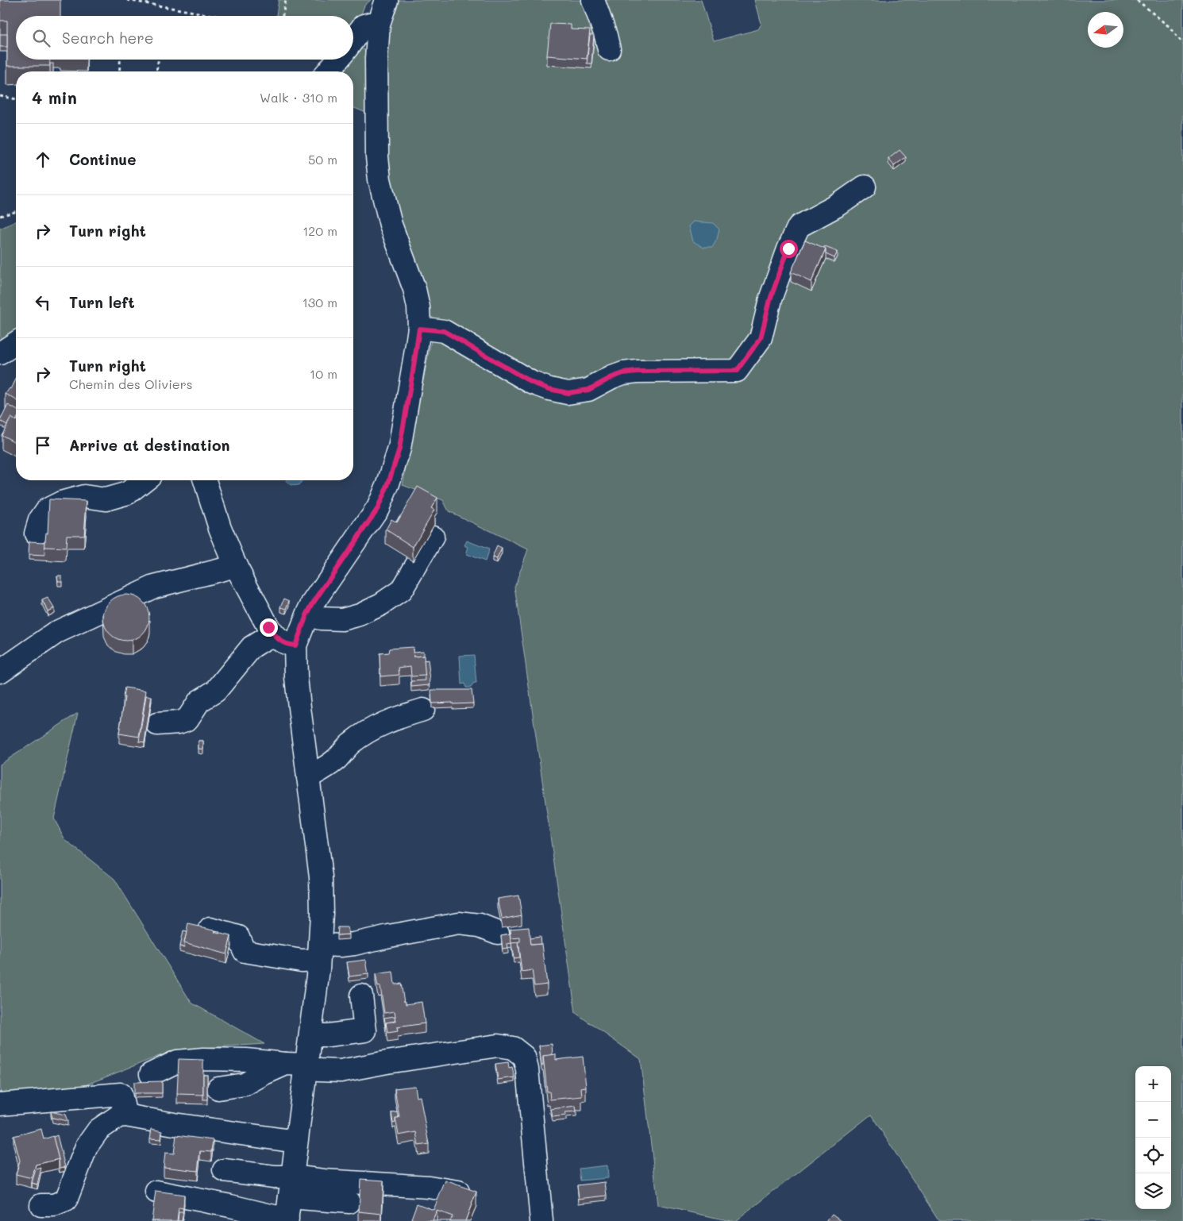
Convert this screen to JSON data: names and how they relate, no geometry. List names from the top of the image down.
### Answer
{
  "north": "left",
  "page": {
    "search": "Search here",
    "heading": ["4 min", "Walk · 310 m"],
    "list": [
      ["Continue", "50 m"],
      ["Turn right", "120 m"],
      ["Turn left", "130 m"],
      ["Turn right", "Chemin des Oliviers", "10 m"],
      "Arrive at destination"
    ],
    "map_buttons": ["+", "−"]
  }
}
